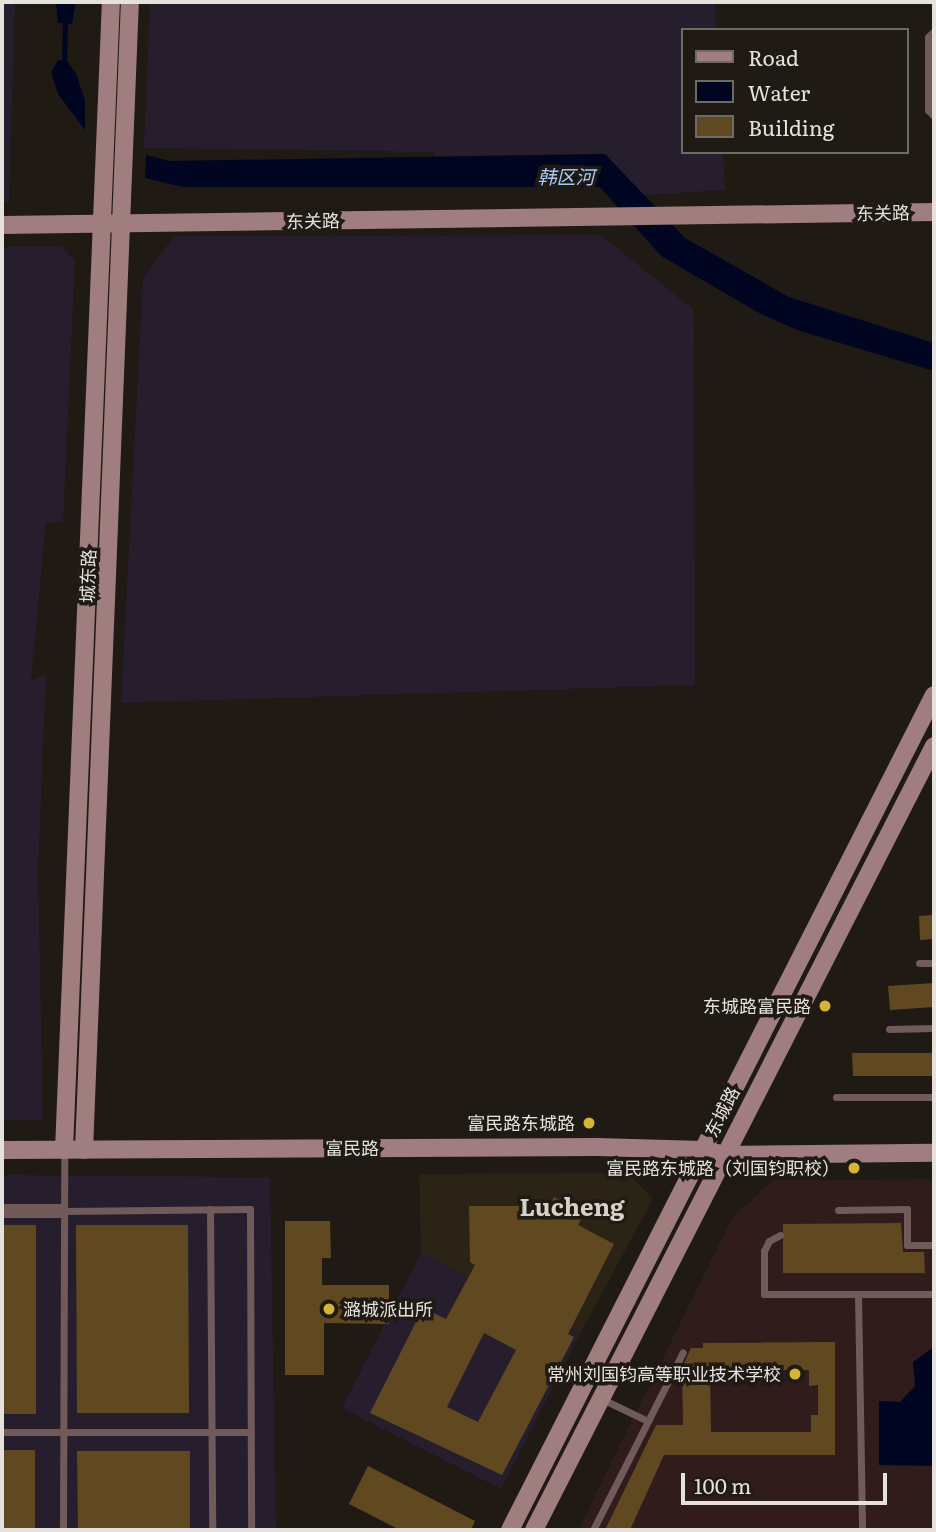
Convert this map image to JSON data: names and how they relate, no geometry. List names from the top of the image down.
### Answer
{
  "streets": {
    "street": [
      "东关路",
      "城东路",
      "东城路",
      "富民路"
    ]
  },
  "crossings": [
    ["东关路", "城东路"],
    ["城东路", "富民路"],
    ["东城路", "富民路"]
  ],
  "districts": ["Lucheng"],
  "water": ["韩区河"],
  "places": [
    "东城路富民路",
    "富民路东城路",
    "富民路东城路（刘国钧职校）",
    "潞城派出所",
    "常州刘国钧高等职业技术学校"
  ],
  "legend": ["Road", "Water", "Building"],
  "scale_bar": "100 m"
}
